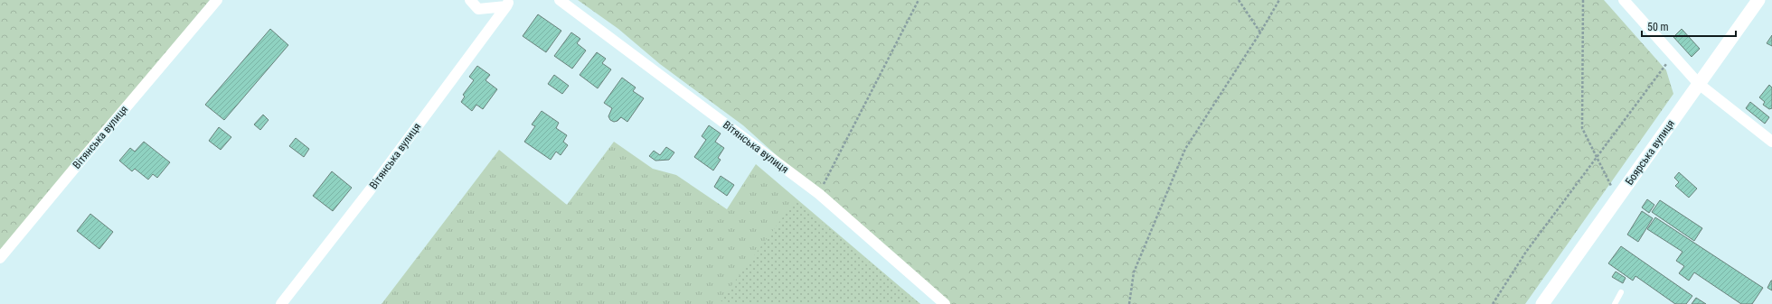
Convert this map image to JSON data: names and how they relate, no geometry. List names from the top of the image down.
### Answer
{
  "streets": {
    "street": ["Вітянська вулиця", "Боярська вулиця"]
  },
  "scale_bar": "50 m"
}
